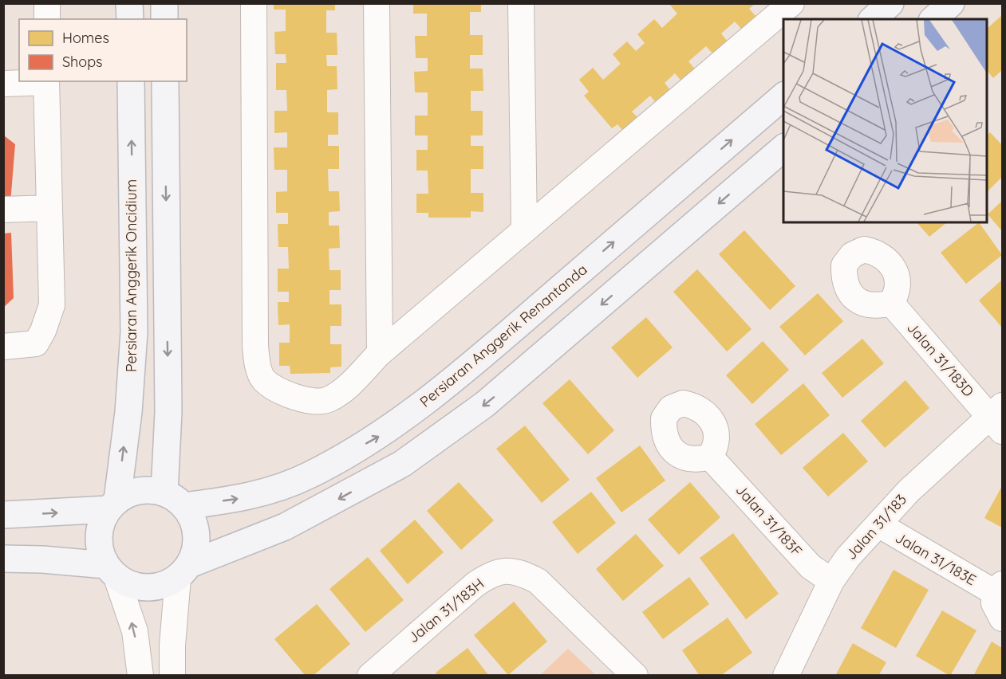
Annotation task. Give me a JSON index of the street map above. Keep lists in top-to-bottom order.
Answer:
{
  "streets": {
    "main road": ["Persiaran Anggerik Oncidium", "Persiaran Anggerik Renantanda"],
    "street": [
      "Jalan 31/183D",
      "Jalan 31/183F",
      "Jalan 31/183",
      "Jalan 31/183E",
      "Jalan 31/183H"
    ]
  },
  "crossings": [
    ["Persiaran Anggerik Oncidium", "Persiaran Anggerik Renantanda"],
    ["Jalan 31/183D", "Jalan 31/183"],
    ["Jalan 31/183F", "Jalan 31/183"],
    ["Jalan 31/183", "Jalan 31/183E"]
  ],
  "legend": ["Homes", "Shops"]
}
